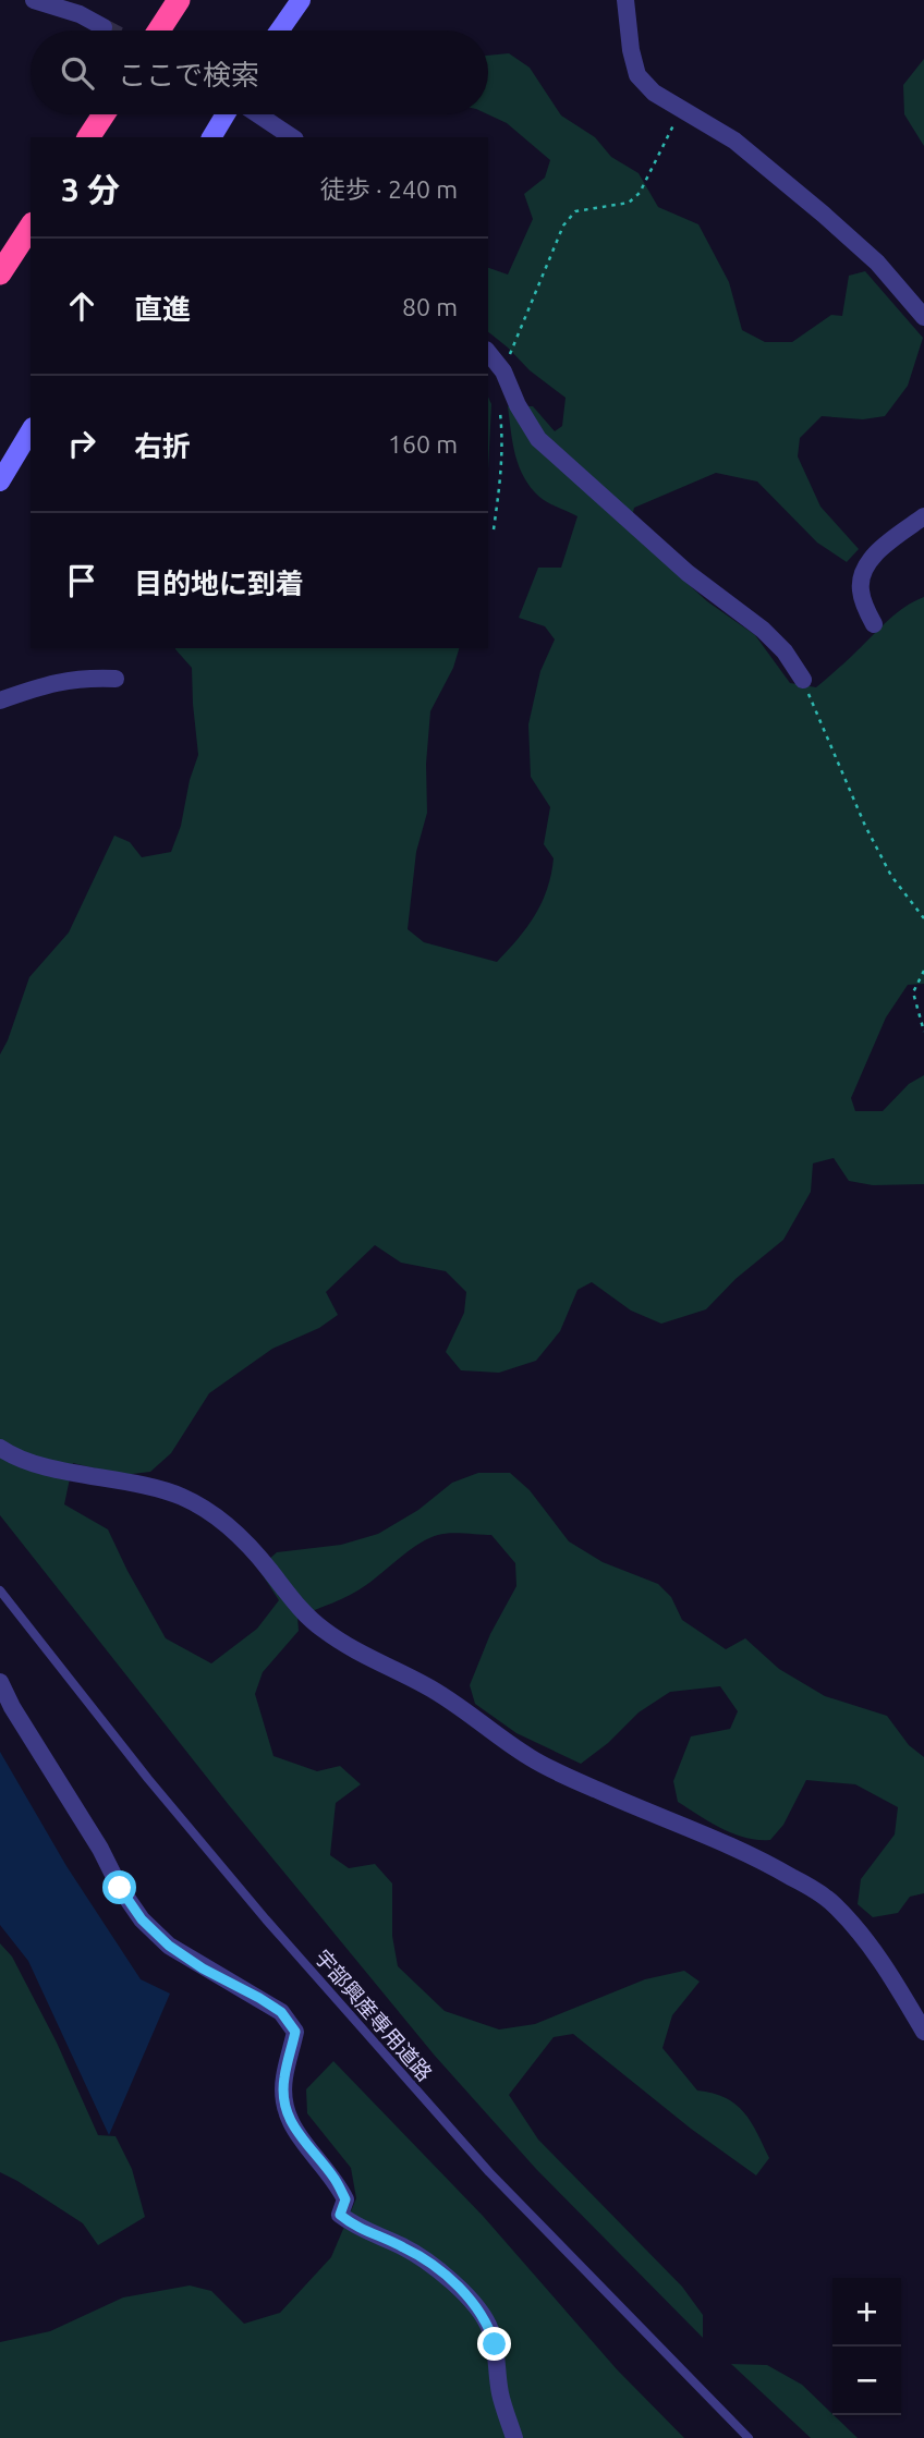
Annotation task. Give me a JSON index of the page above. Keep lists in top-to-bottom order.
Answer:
{
  "streets": {
    "lane": ["宇部興産専用道路"]
  },
  "page": {
    "search": "ここで検索",
    "heading": ["3 分", "徒歩 · 240 m"],
    "list": [
      ["直進", "80 m"],
      ["右折", "160 m"],
      "目的地に到着"
    ],
    "map_buttons": ["+", "−"]
  }
}
